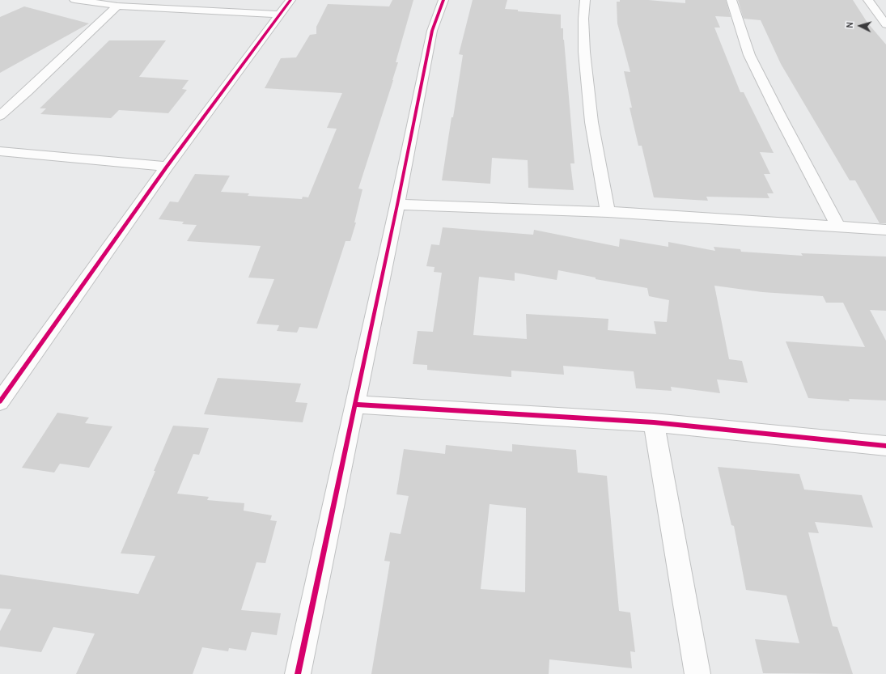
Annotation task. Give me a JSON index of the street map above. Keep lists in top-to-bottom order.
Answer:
{
  "north": "left"
}
